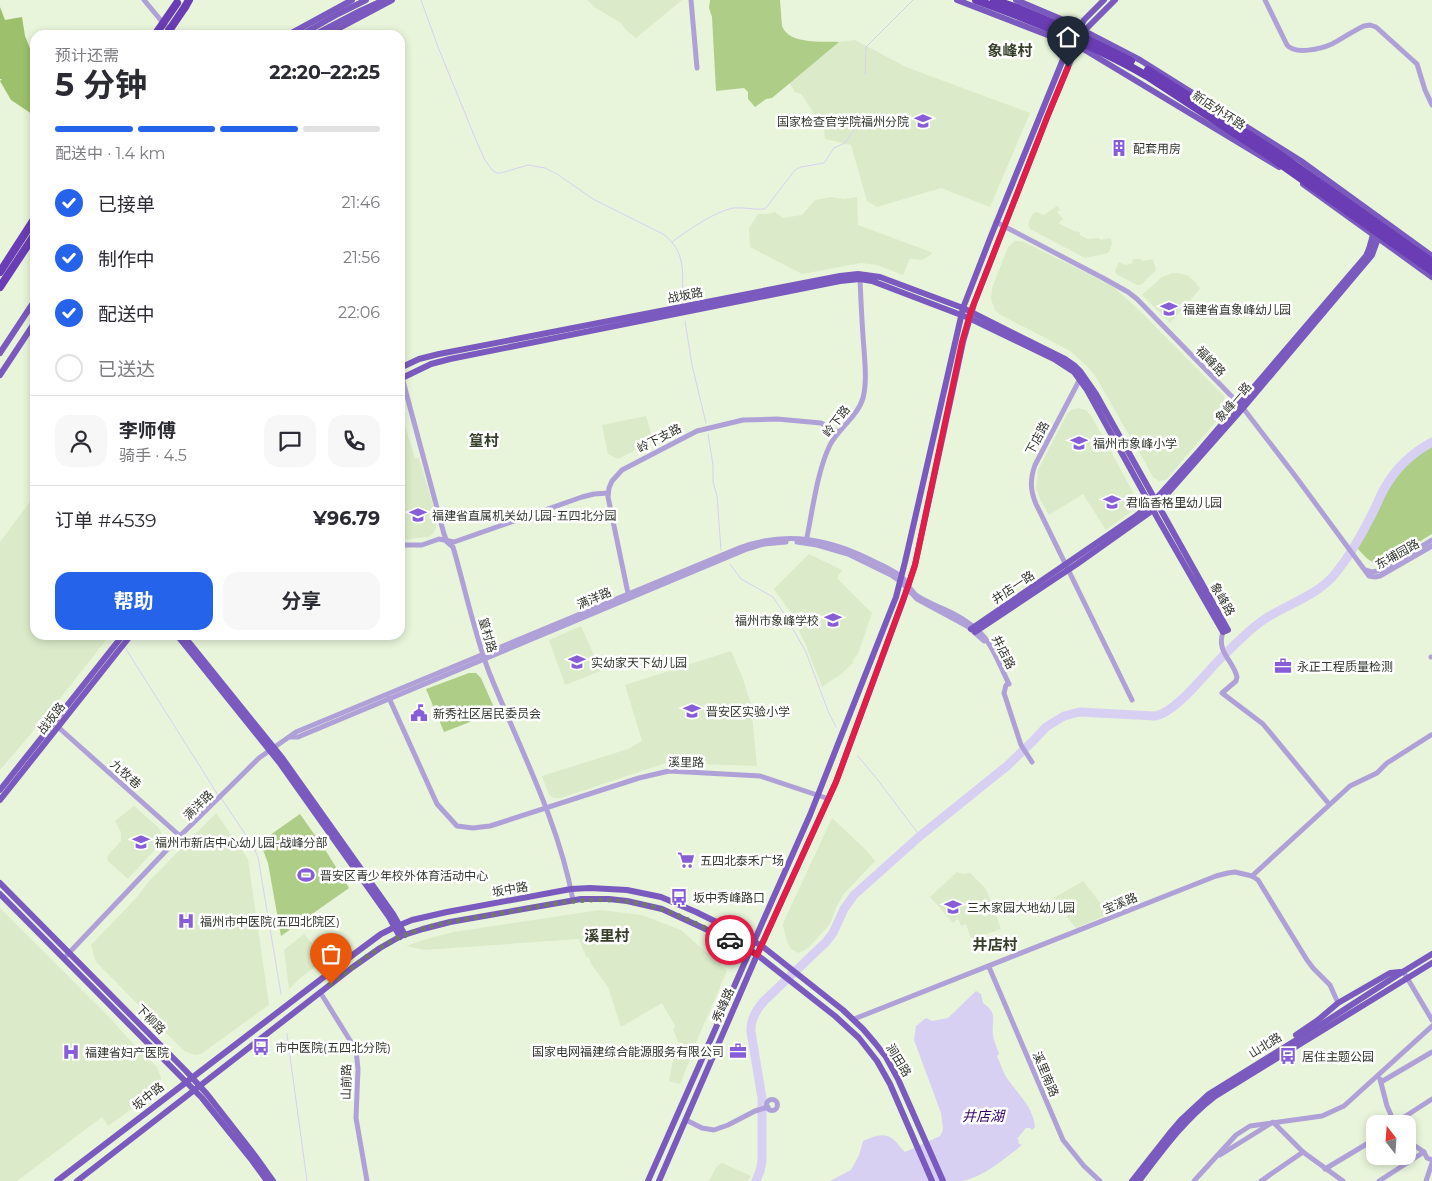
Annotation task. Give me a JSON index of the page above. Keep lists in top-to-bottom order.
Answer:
{
  "streets": {
    "highway": ["新店外环路"],
    "main road": [
      "战坂路",
      "象峰一路",
      "井店一路",
      "象峰路",
      "坂中路",
      "秀峰路",
      "下柳路",
      "山北路",
      "涧田路"
    ],
    "street": [
      "福峰路",
      "岭下路",
      "岭下支路",
      "下店路",
      "东埔园路",
      "满洋路",
      "篁村路",
      "井店路",
      "溪里路",
      "九牧巷",
      "宝溪路",
      "溪里南路",
      "山前路"
    ]
  },
  "crossings": [
    ["战坂路", "岭下路"],
    ["战坂路", "象峰路"],
    ["战坂路", "九牧巷"],
    ["战坂路", "秀峰路"],
    ["福峰路", "象峰一路"],
    ["福峰路", "东埔园路"],
    ["福峰路", "秀峰路"],
    ["象峰一路", "下店路"],
    ["象峰一路", "井店一路"],
    ["象峰一路", "象峰路"],
    ["岭下路", "岭下支路"],
    ["岭下路", "满洋路"],
    ["下店路", "井店一路"],
    ["下店路", "象峰路"],
    ["井店一路", "井店路"],
    ["满洋路", "篁村路"],
    ["满洋路", "井店路"],
    ["满洋路", "溪里路"],
    ["满洋路", "九牧巷"],
    ["满洋路", "秀峰路"],
    ["满洋路", "下柳路"],
    ["象峰路", "秀峰路"],
    ["篁村路", "溪里路"],
    ["篁村路", "坂中路"],
    ["井店路", "秀峰路"],
    ["溪里路", "秀峰路"],
    ["坂中路", "秀峰路"],
    ["坂中路", "下柳路"],
    ["坂中路", "涧田路"],
    ["坂中路", "山前路"],
    ["宝溪路", "涧田路"],
    ["宝溪路", "溪里南路"],
    ["秀峰路", "涧田路"]
  ],
  "districts": [
    "象峰村",
    "篁村",
    "溪里村",
    "井店村"
  ],
  "water": ["井店湖"],
  "places": {
    "school or university": [
      "国家检查官学院福州分院",
      "福建省直象峰幼儿园",
      "福州市象峰小学",
      "君临香格里幼儿园",
      "福建省直属机关幼儿园-五四北分园",
      "福州市象峰学校",
      "实幼家天下幼儿园",
      "晋安区实验小学",
      "福州市新店中心幼儿园-战峰分部",
      "三木家园大地幼儿园"
    ],
    "building": ["配套用房"],
    "office": ["永正工程质量检测", "国家电网福建综合能源服务有限公司"],
    "public building": ["新秀社区居民委员会"],
    "supermarket": ["五四北泰禾广场"],
    "sports": ["晋安区青少年校外体育活动中心"],
    "bus stop": ["坂中秀峰路口", "市中医院(五四北分院)", "居住主题公园"],
    "hospital": ["福州市中医院(五四北院区)", "福建省妇产医院"]
  },
  "north": "top",
  "page": {
    "heading": ["5 分钟", "预计还需", "22:20–22:25"],
    "panel": [
      "李师傅",
      "骑手 · 4.5",
      "订单 #4539",
      "¥96.79"
    ],
    "bar": "配送中 · 1.4 km",
    "list": [
      ["已接单", "21:46"],
      ["制作中", "21:56"],
      ["配送中", "22:06"],
      "已送达"
    ],
    "buttons": ["帮助", "分享"]
  }
}
